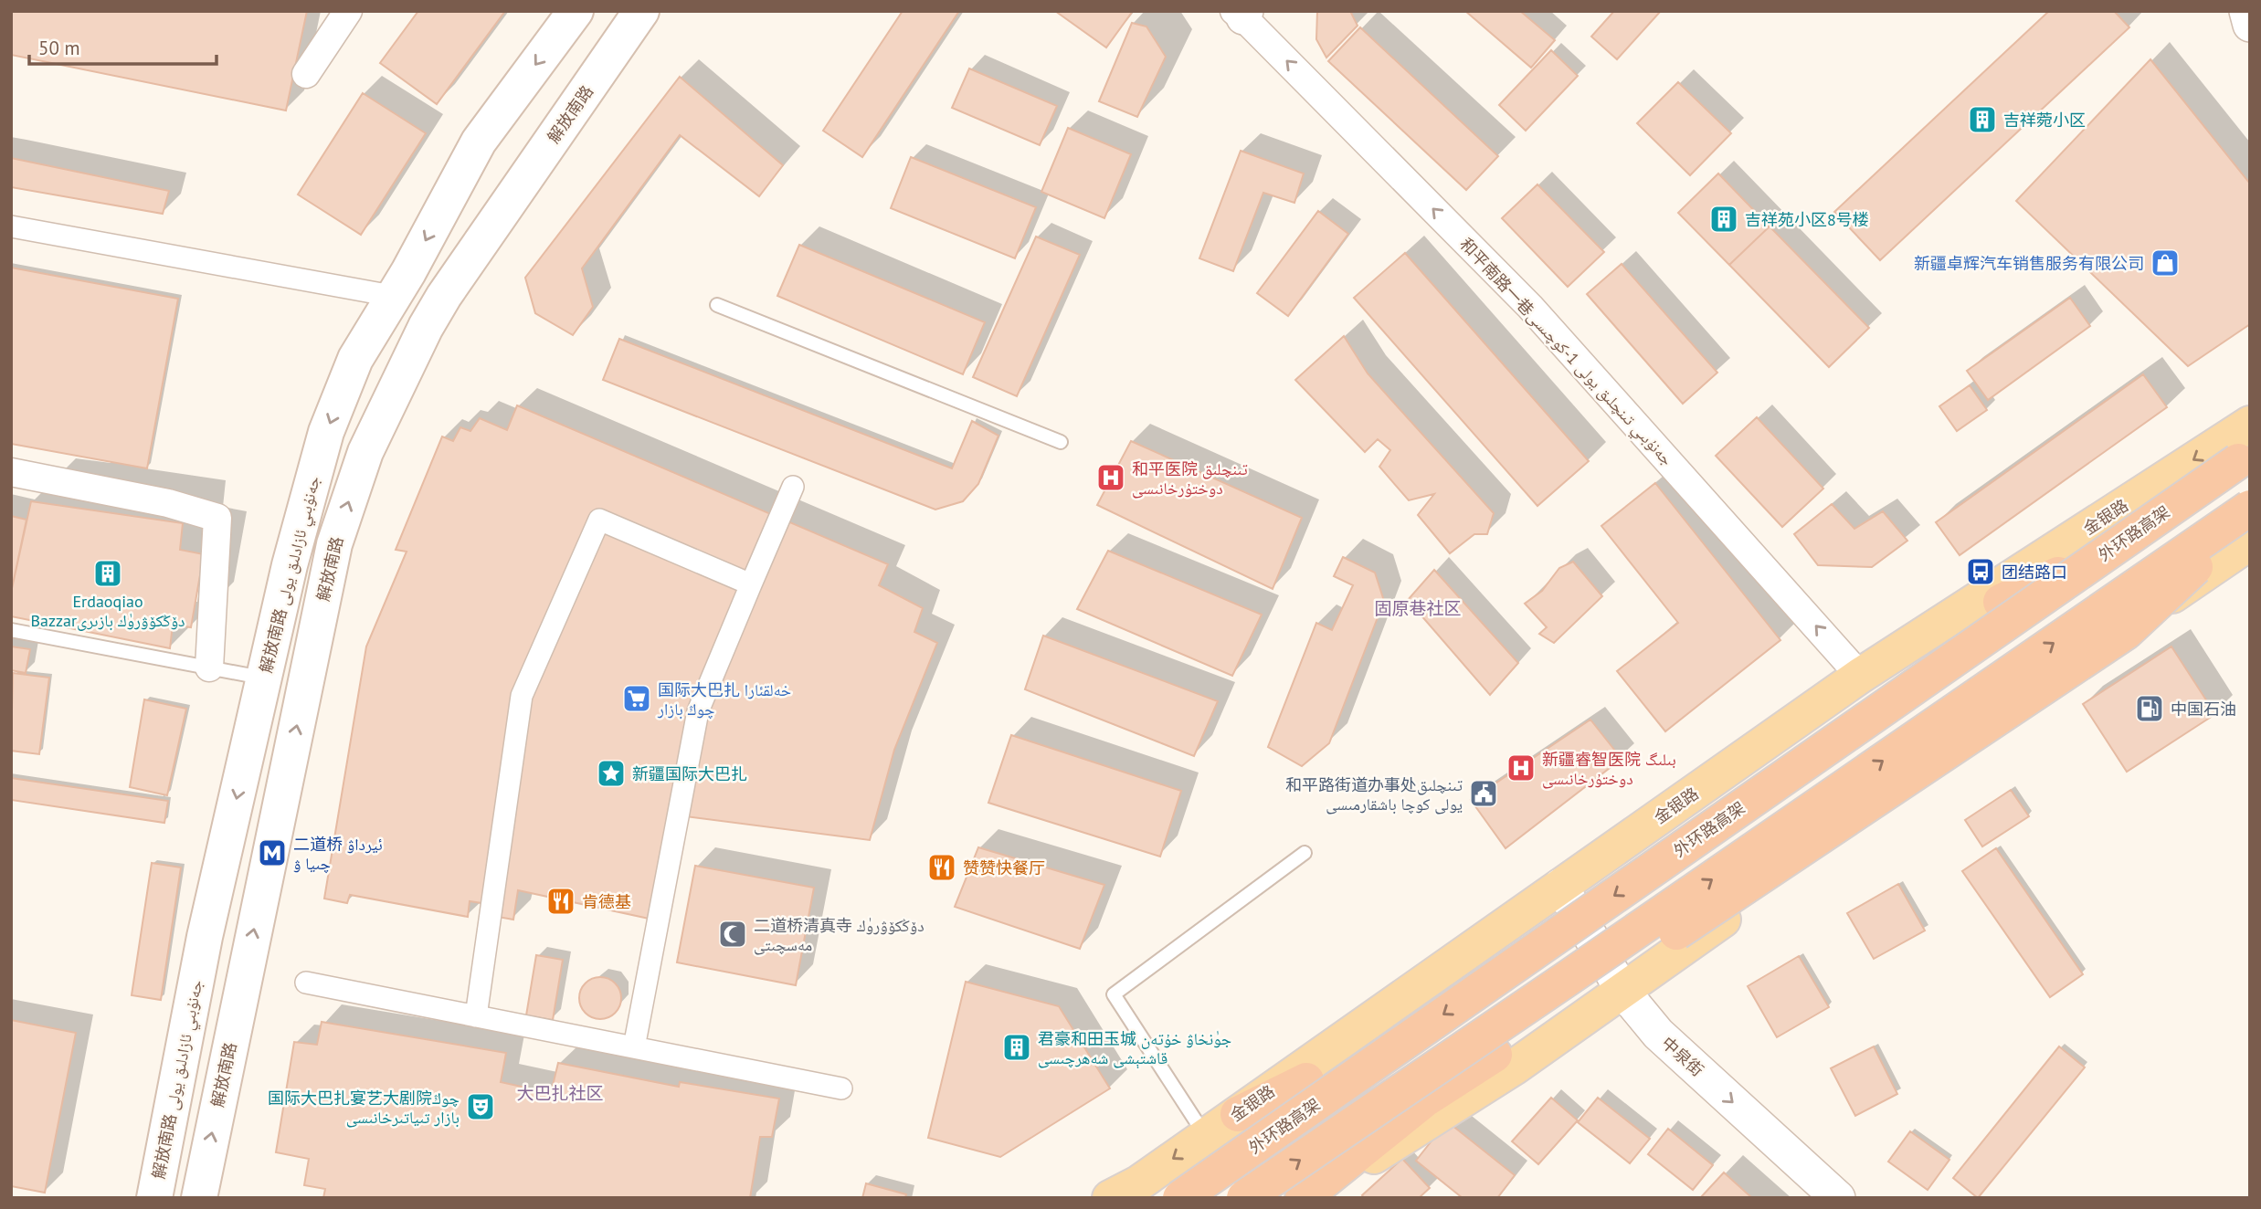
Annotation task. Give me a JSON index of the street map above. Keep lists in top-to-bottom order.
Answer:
{
  "streets": {
    "highway": ["外环路高架"],
    "main road": ["解放南路", "金银路", "解放南路 جەنۇبىي ئازادلىق يولى"],
    "street": ["和平南路一巷جەنۇبىي تىنچلىق يولى 1-كوچىسى", "中泉街"]
  },
  "crossings": [
    ["和平南路一巷جەنۇبىي تىنچلىق يولى 1-كوچىسى", "金银路"],
    ["金银路", "中泉街"]
  ],
  "one_way": [
    "解放南路",
    "和平南路一巷جەنۇبىي تىنچلىق يولى 1-كوچىسى",
    "解放南路 جەنۇبىي ئازادلىق يولى",
    "中泉街"
  ],
  "districts": ["固原巷社区", "大巴扎社区"],
  "places": {
    "building": [
      "吉祥菀小区",
      "吉祥苑小区8号楼",
      "Erdaoqiao Bazzarدۆڭكۆۋرۈك بازىرى",
      "君豪和田玉城 جۈنخاۋ خۇتەن قاشتېشى شەھرچىسى"
    ],
    "shop": ["新疆卓辉汽车销售服务有限公司"],
    "hospital": ["和平医院 تىنچلىق دوختۇرخانىسى", "新疆睿智医院 بىلىگ دوختۇرخانىسى"],
    "bus stop": ["团结路口"],
    "supermarket": ["国际大巴扎 خەلقئارا چوڭ بازار"],
    "fuel station": ["中国石油"],
    "place": ["新疆国际大巴扎"],
    "public building": ["和平路街道办事处تىنچلىق يولى كوچا باشقارمىسى"],
    "metro station": ["二道桥 ئيرداۋ چىيا ۋ"],
    "restaurant": ["赞赞快餐厅", "肯德基"],
    "mosque": ["二道桥清真寺 دۆڭكۆۋرۈك مەسچىتى"],
    "theatre": ["国际大巴扎宴艺大剧院چوڭ بازار تىياتىرخانىسى"]
  },
  "scale_bar": "50 m"
}
